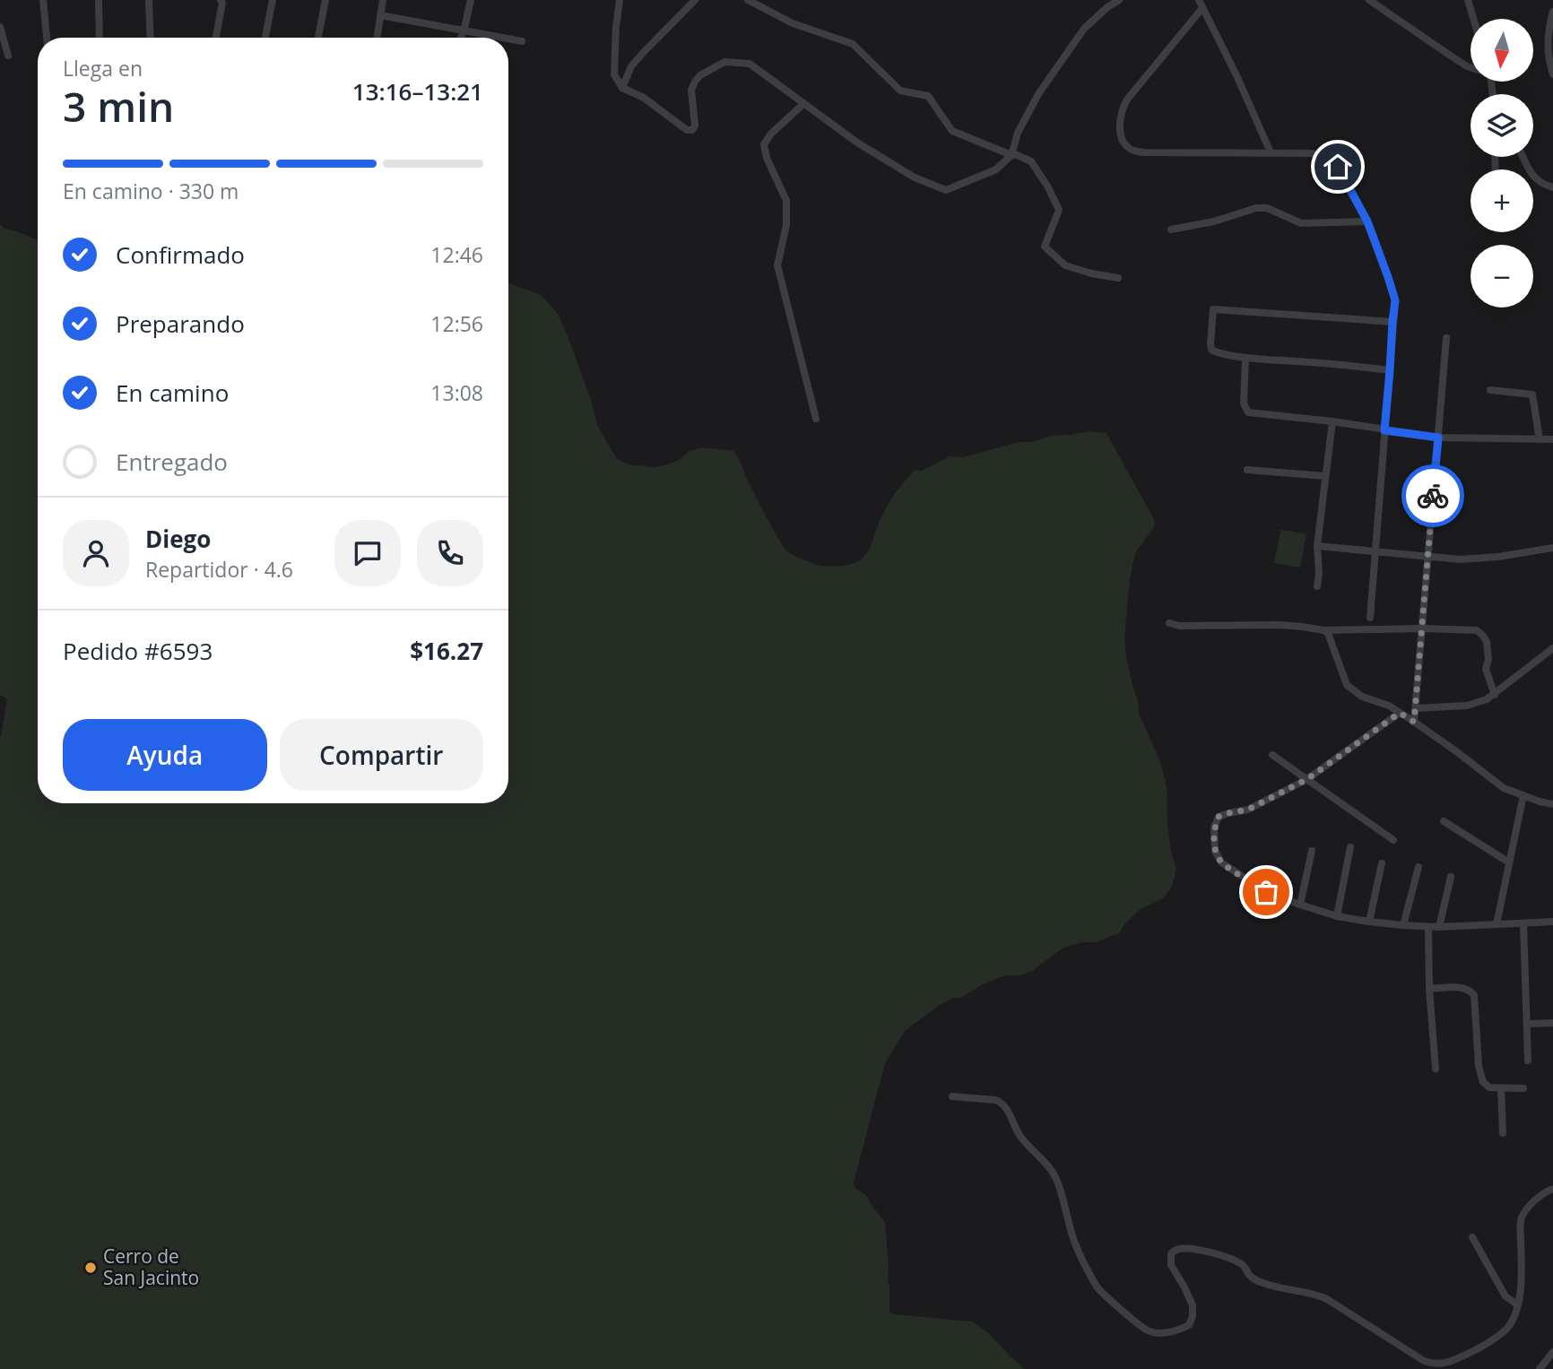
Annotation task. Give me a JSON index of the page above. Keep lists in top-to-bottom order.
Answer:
{
  "places": ["Cerro de San Jacinto"],
  "north": "bottom",
  "page": {
    "map_buttons": ["+", "−"],
    "heading": ["3 min", "Llega en", "13:16–13:21"],
    "panel": [
      "Diego",
      "Repartidor · 4.6",
      "Pedido #6593",
      "$16.27"
    ],
    "bar": "En camino · 330 m",
    "list": [
      ["Confirmado", "12:46"],
      ["Preparando", "12:56"],
      ["En camino", "13:08"],
      "Entregado"
    ],
    "buttons": ["Ayuda", "Compartir"]
  }
}
